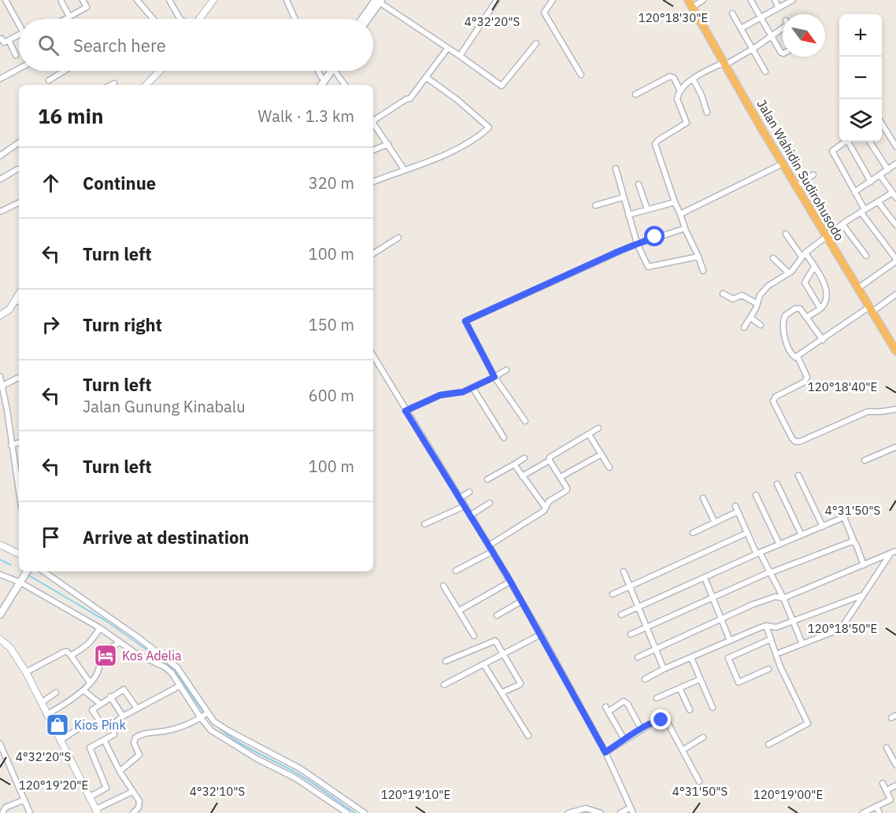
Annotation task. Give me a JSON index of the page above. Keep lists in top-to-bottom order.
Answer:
{
  "streets": {
    "highway": ["Jalan Wahidin Sudirohusodo"]
  },
  "places": {
    "hotel": ["Kos Adelia"],
    "shop": ["Kios Pink"]
  },
  "north": "bottom right",
  "page": {
    "map_buttons": ["+", "−"],
    "search": "Search here",
    "heading": ["16 min", "Walk · 1.3 km"],
    "list": [
      ["Continue", "320 m"],
      ["Turn left", "100 m"],
      ["Turn right", "150 m"],
      ["Turn left", "Jalan Gunung Kinabalu", "600 m"],
      ["Turn left", "100 m"],
      "Arrive at destination"
    ]
  },
  "coordinates": [
    "120°18'30\"E",
    "4°32'20\"S",
    "120°18'40\"E",
    "4°31'50\"S",
    "120°18'50\"E",
    "120°19'20\"E",
    "4°32'10\"S",
    "120°19'10\"E",
    "120°19'00\"E"
  ]
}
